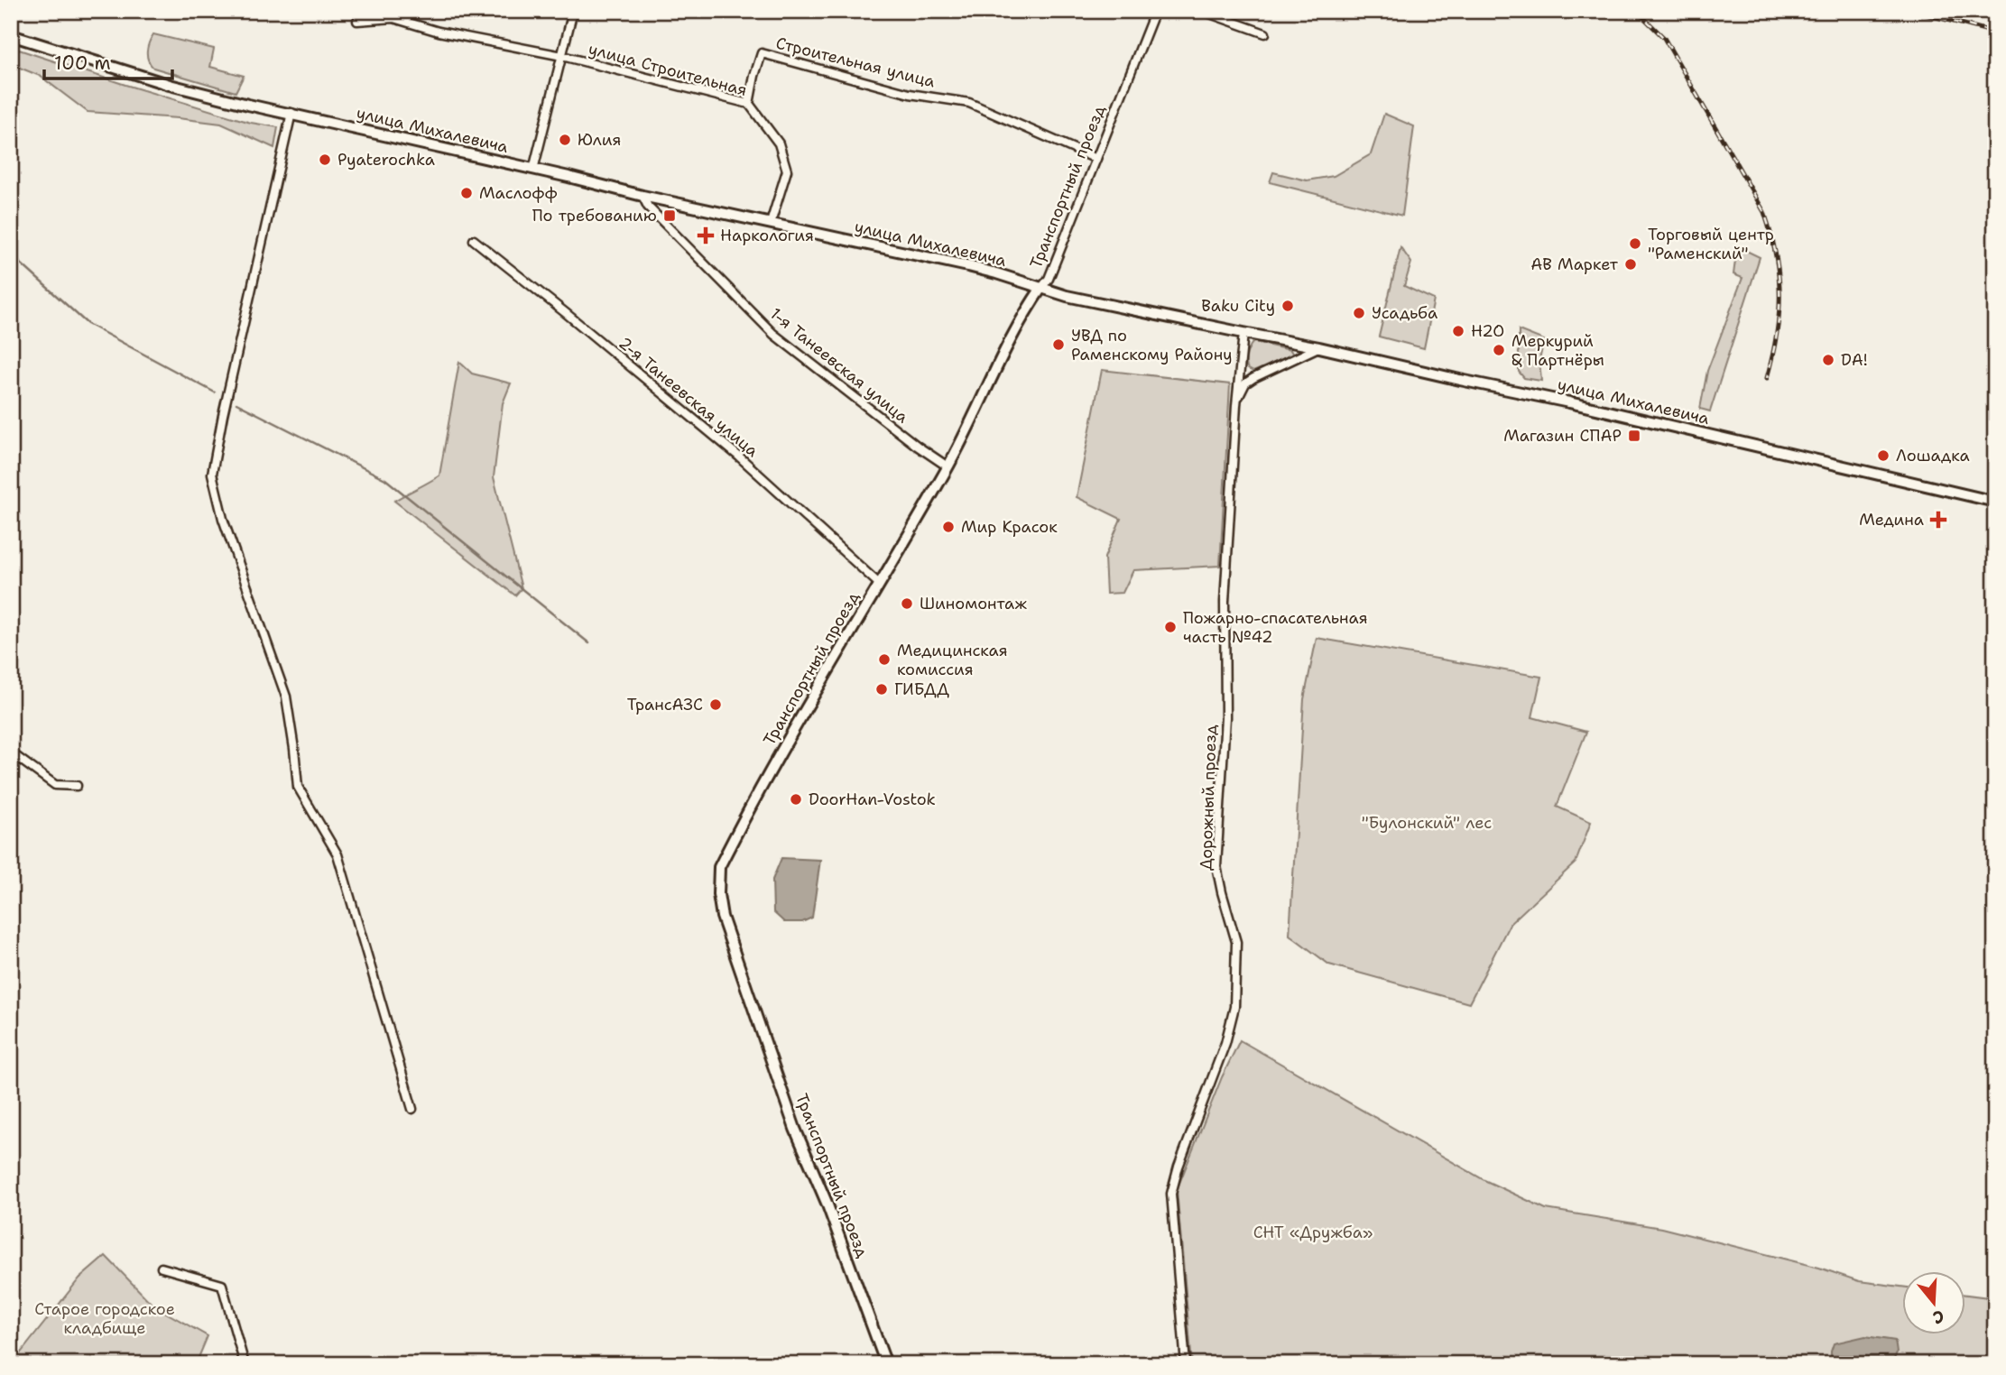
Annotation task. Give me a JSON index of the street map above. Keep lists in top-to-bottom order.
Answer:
{
  "streets": {
    "main road": ["улица Михалевича", "Транспортный проезд"],
    "street": [
      "Строительная улица",
      "улица Строительная",
      "1-я Танеевская улица",
      "2-я Танеевская улица",
      "Дорожный проезд"
    ]
  },
  "crossings": [
    ["Строительная улица", "улица Строительная"],
    ["Строительная улица", "Транспортный проезд"],
    ["улица Строительная", "улица Михалевича"],
    ["улица Михалевича", "Транспортный проезд"],
    ["улица Михалевича", "1-я Танеевская улица"],
    ["улица Михалевича", "Дорожный проезд"],
    ["Транспортный проезд", "1-я Танеевская улица"],
    ["Транспортный проезд", "2-я Танеевская улица"]
  ],
  "parks": ["\"Булонский\" лес", "СНТ «Дружба»", "Старое городское кладбище"],
  "places": {
    "other": [
      "Юлия",
      "Pyaterochka",
      "Маслофф",
      "Торговый центр \"Раменский\"",
      "АВ Маркет",
      "Baku City",
      "Усадьба",
      "H2O",
      "УВД по Раменскому Району",
      "Меркурий & Партнёры",
      "DA!",
      "Лошадка",
      "Мир Красок",
      "Шиномонтаж",
      "Пожарно-спасательная часть №42",
      "Медицинская комиссия",
      "ГИБДД",
      "ТрансАЗС",
      "DoorHan-Vostok"
    ],
    "transit": ["По требованию", "Магазин СПАР"],
    "health": ["Наркология", "Медина"]
  },
  "scale_bar": "100 m",
  "north": "bottom"
}
